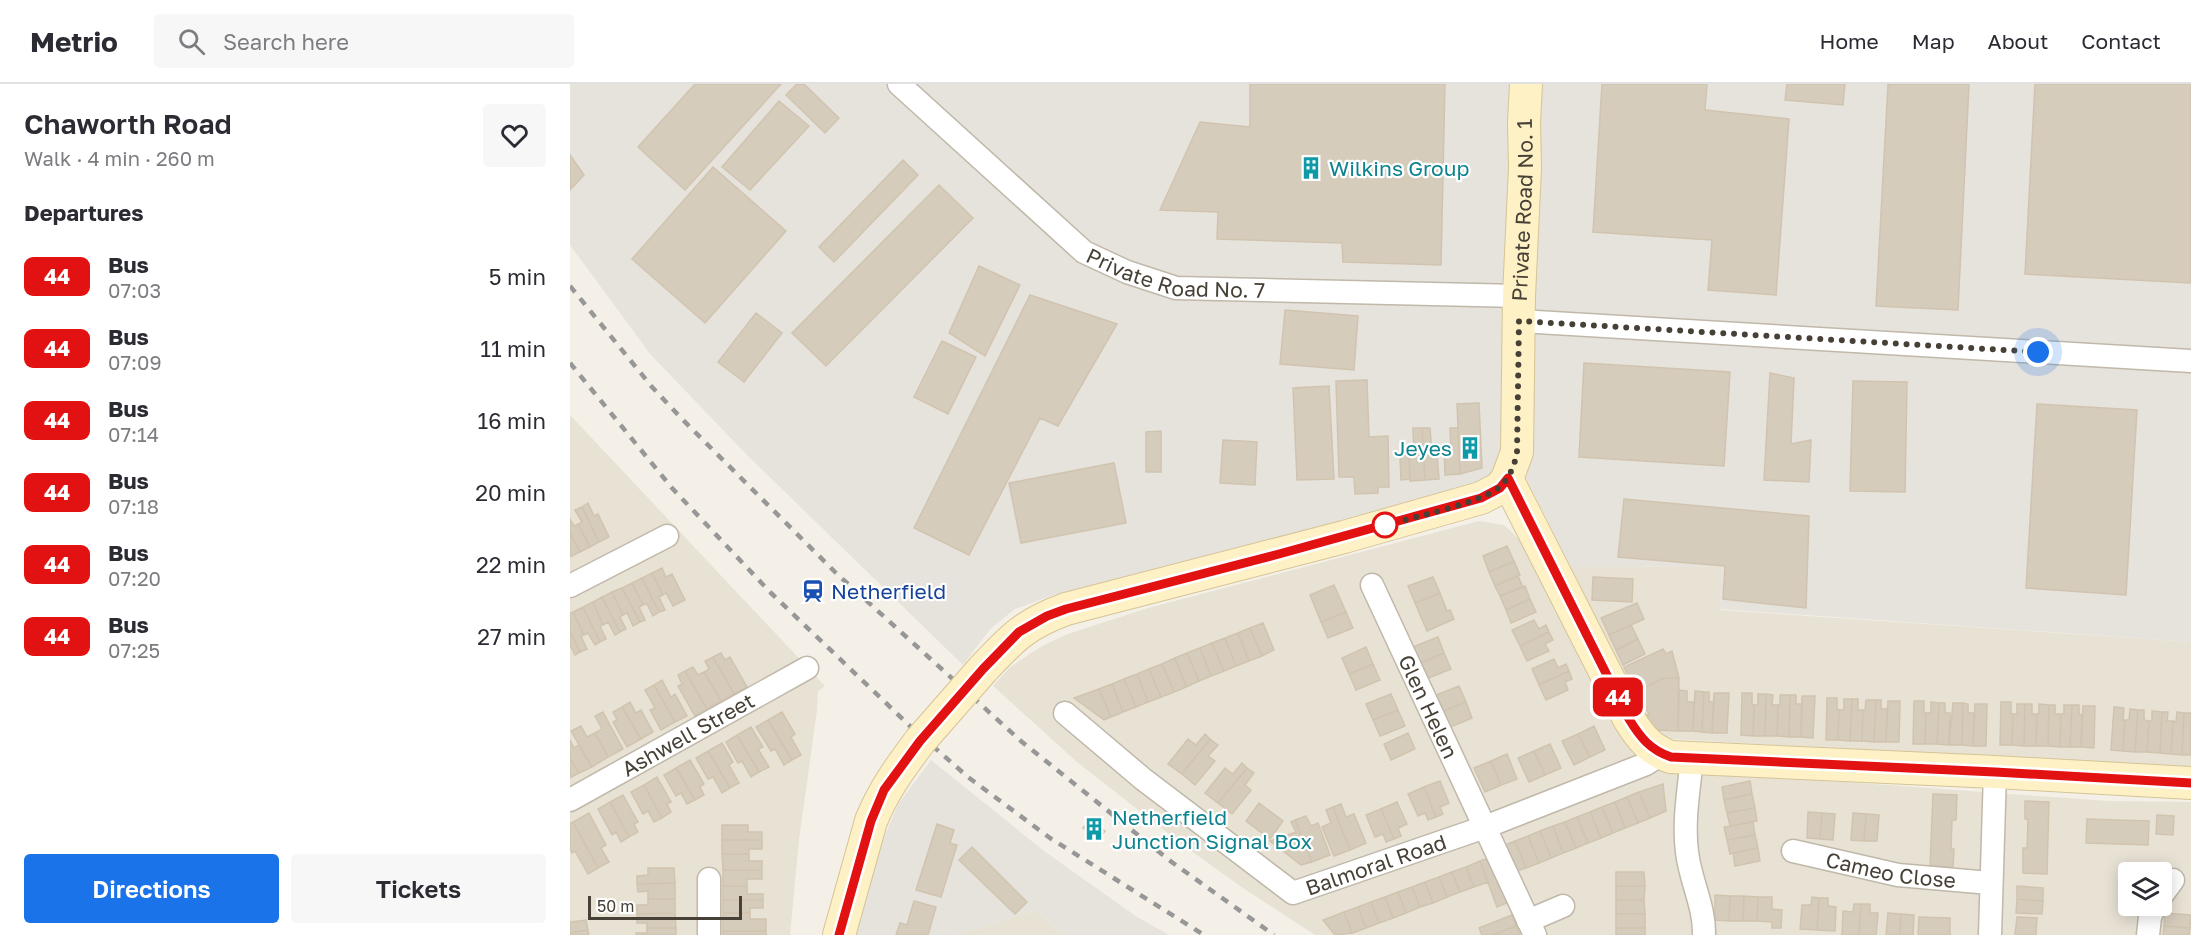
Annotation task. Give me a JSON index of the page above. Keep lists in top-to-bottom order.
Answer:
{
  "streets": {
    "street": [
      "Private Road No. 1",
      "Private Road No. 7",
      "Glen Helen",
      "Ashwell Street",
      "Balmoral Road",
      "Cameo Close"
    ]
  },
  "crossings": [
    ["Private Road No. 1", "Private Road No. 7"],
    ["Glen Helen", "Balmoral Road"]
  ],
  "places": {
    "building": ["Wilkins Group", "Jeyes", "Netherfield Junction Signal Box"],
    "station": ["Netherfield"]
  },
  "lines": ["bus line 44"],
  "scale_bar": "50 m",
  "page": {
    "header": "Metrio",
    "search": "Search here",
    "nav": [
      "Home",
      "Map",
      "About",
      "Contact"
    ],
    "heading": [
      ["Chaworth Road", "Walk · 4 min · 260 m"],
      "Departures"
    ],
    "on_map": "44",
    "list": [
      {
        "mark": "44",
        "name": "Bus",
        "note": "07:03",
        "value": "5 min"
      },
      {
        "mark": "44",
        "name": "Bus",
        "note": "07:09",
        "value": "11 min"
      },
      {
        "mark": "44",
        "name": "Bus",
        "note": "07:14",
        "value": "16 min"
      },
      {
        "mark": "44",
        "name": "Bus",
        "note": "07:18",
        "value": "20 min"
      },
      {
        "mark": "44",
        "name": "Bus",
        "note": "07:20",
        "value": "22 min"
      },
      {
        "mark": "44",
        "name": "Bus",
        "note": "07:25",
        "value": "27 min"
      }
    ],
    "buttons": ["Directions", "Tickets"],
    "scale": "50 m"
  }
}
